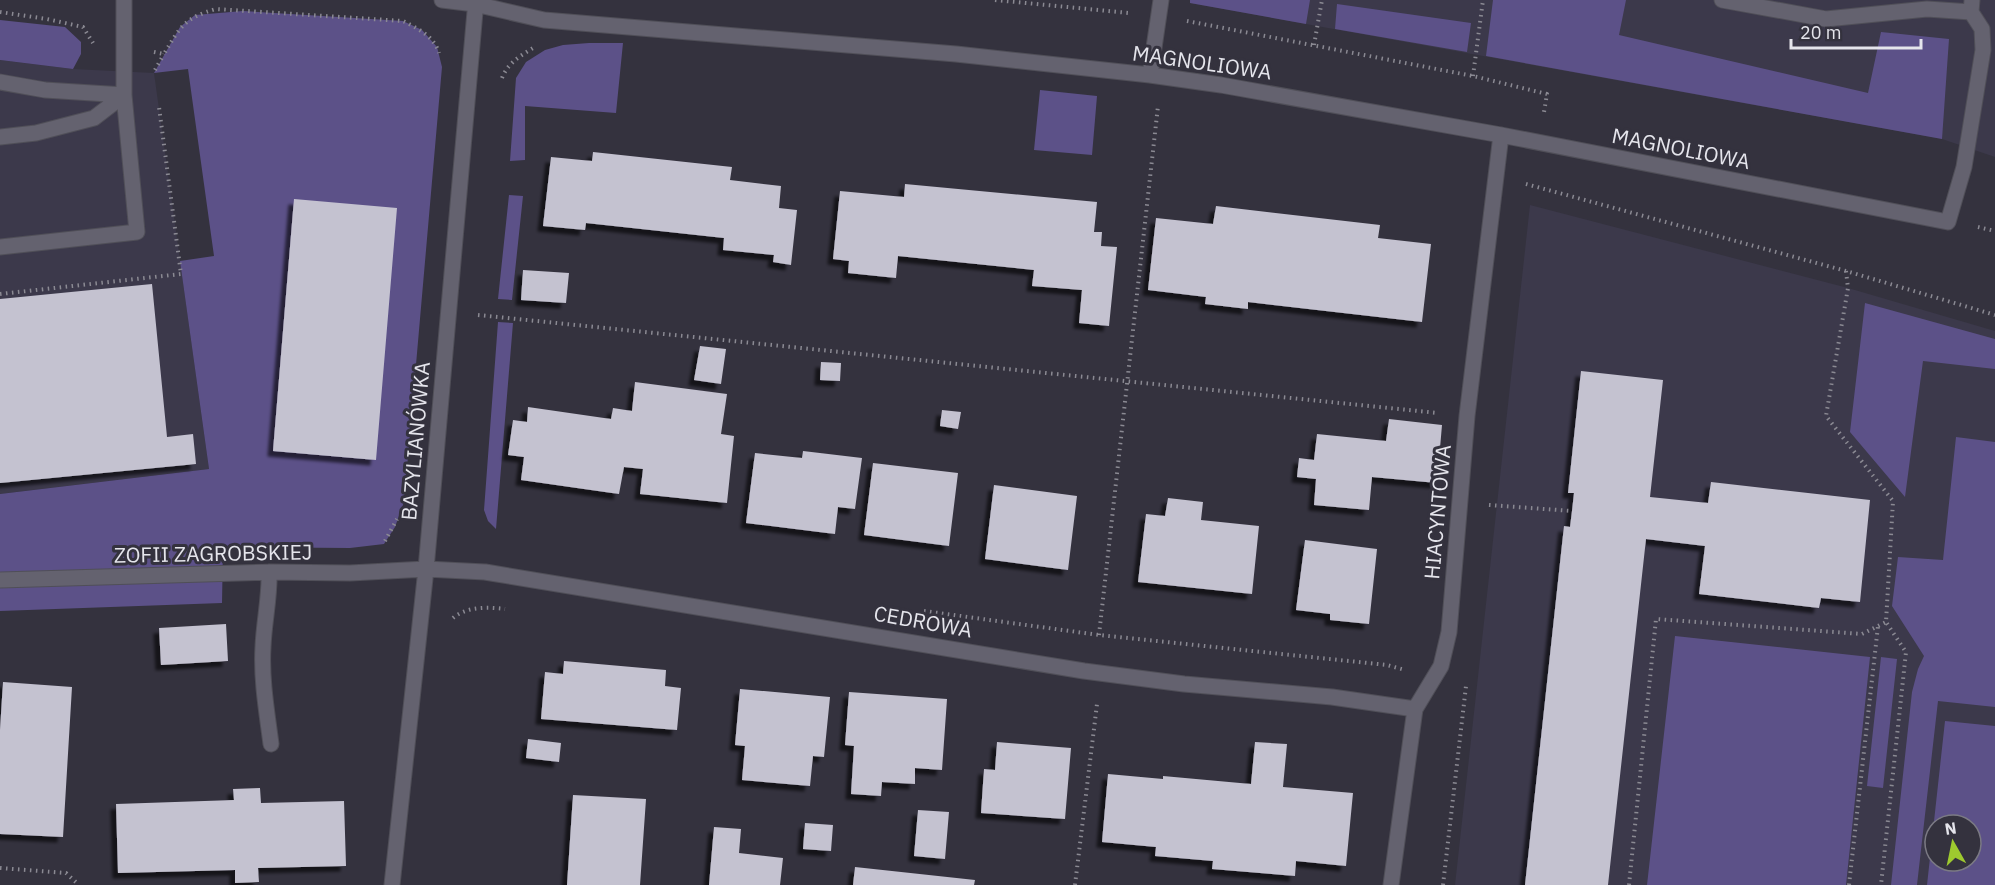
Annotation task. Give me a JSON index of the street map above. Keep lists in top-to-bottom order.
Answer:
{
  "streets": {
    "street": [
      "MAGNOLIOWA",
      "BAZYLIANÓWKA",
      "HIACYNTOWA",
      "ZOFII ZAGROBSKIEJ",
      "CEDROWA"
    ]
  },
  "crossings": [
    ["MAGNOLIOWA", "BAZYLIANÓWKA"],
    ["MAGNOLIOWA", "HIACYNTOWA"],
    ["BAZYLIANÓWKA", "ZOFII ZAGROBSKIEJ"],
    ["BAZYLIANÓWKA", "CEDROWA"],
    ["HIACYNTOWA", "CEDROWA"],
    ["ZOFII ZAGROBSKIEJ", "CEDROWA"]
  ],
  "scale_bar": "20 m",
  "north": "top"
}
